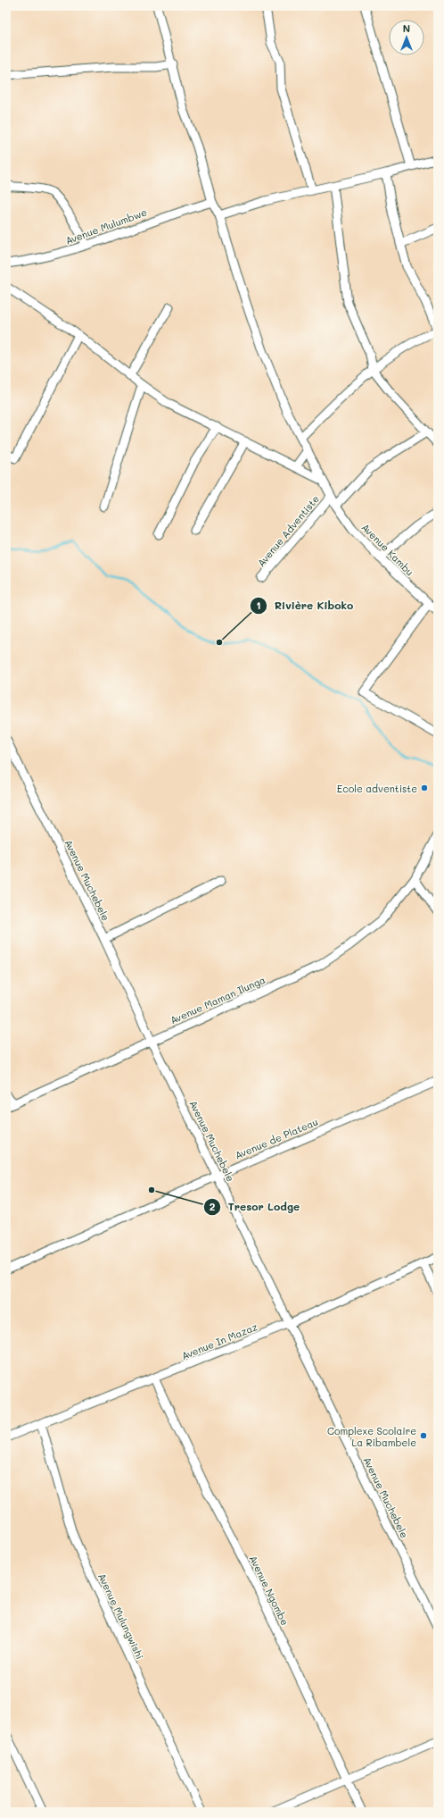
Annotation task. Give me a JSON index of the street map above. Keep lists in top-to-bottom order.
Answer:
{
  "streets": {
    "street": [
      "Avenue Mulumbwe",
      "Avenue Adventiste",
      "Avenue Kambu",
      "Avenue Muchebele",
      "Avenue Maman Ilunga",
      "Avenue de Plateau",
      "Avenue In Mazaz",
      "Avenue Ngombe",
      "Avenue Mulungwishi"
    ]
  },
  "crossings": [
    ["Avenue Mulumbwe", "Avenue Kambu"],
    ["Avenue Adventiste", "Avenue Kambu"],
    ["Avenue Muchebele", "Avenue Maman Ilunga"],
    ["Avenue Muchebele", "Avenue de Plateau"],
    ["Avenue Muchebele", "Avenue In Mazaz"],
    ["Avenue In Mazaz", "Avenue Ngombe"],
    ["Avenue In Mazaz", "Avenue Mulungwishi"]
  ],
  "places": [
    "Rivière Kiboko",
    "Ecole adventiste",
    "Tresor Lodge",
    "Complexe Scolaire La Ribambele"
  ],
  "north": "top"
}
